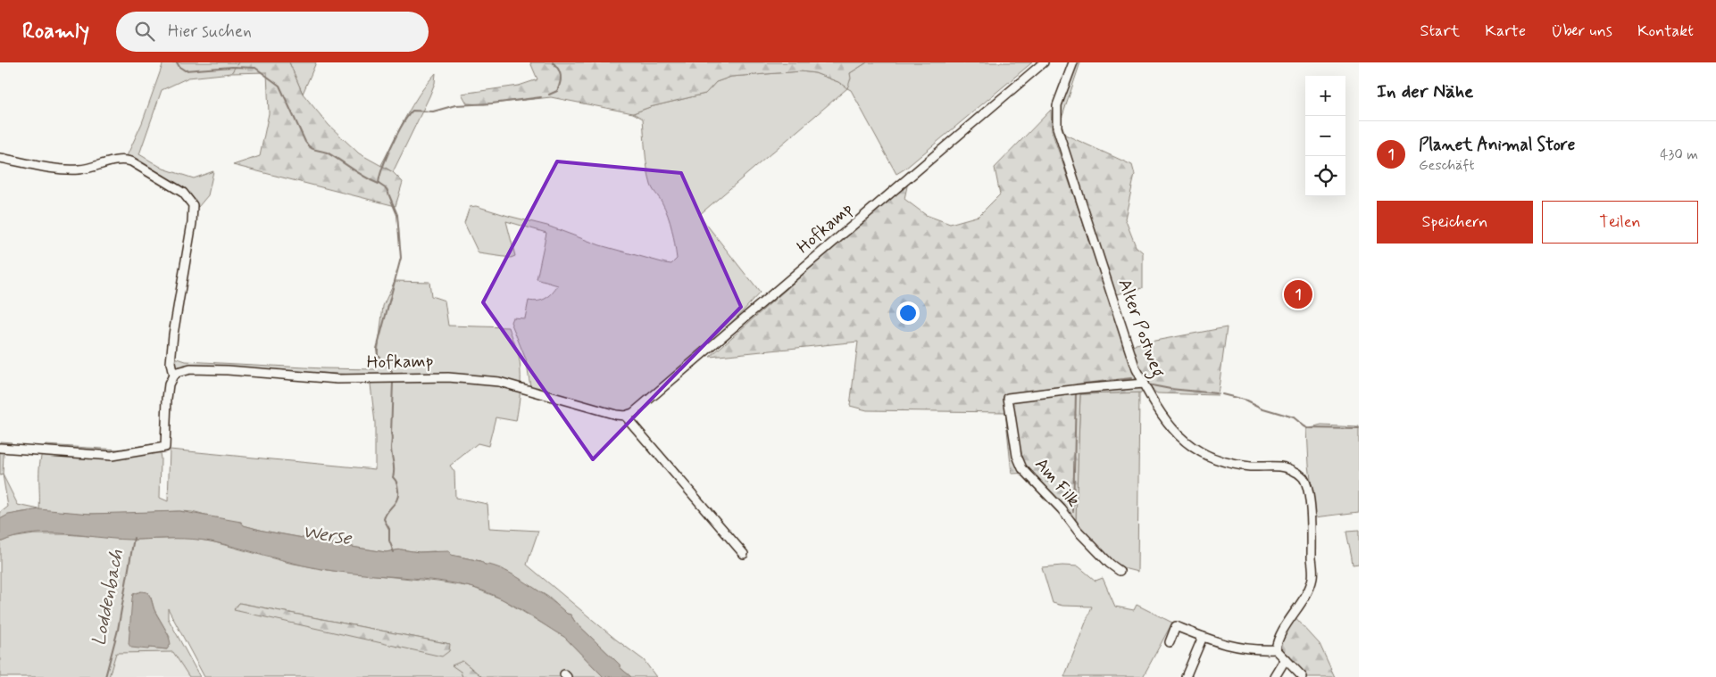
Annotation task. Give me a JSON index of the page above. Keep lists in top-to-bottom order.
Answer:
{
  "streets": {
    "street": ["Hofkamp", "Alter Postweg", "Am Filk"]
  },
  "crossings": [
    ["Alter Postweg", "Am Filk"]
  ],
  "water": ["Werse", "Loddenbach"],
  "page": {
    "header": "Roamly",
    "search": "Hier suchen",
    "nav": [
      "Start",
      "Karte",
      "Über uns",
      "Kontakt"
    ],
    "heading": "In der Nähe",
    "map_buttons": ["+", "−"],
    "list": [
      {
        "mark": "1",
        "name": "Planet Animal Store",
        "note": "Geschäft",
        "value": "430 m"
      }
    ],
    "buttons": ["Speichern", "Teilen"],
    "pins": "1"
  }
}
